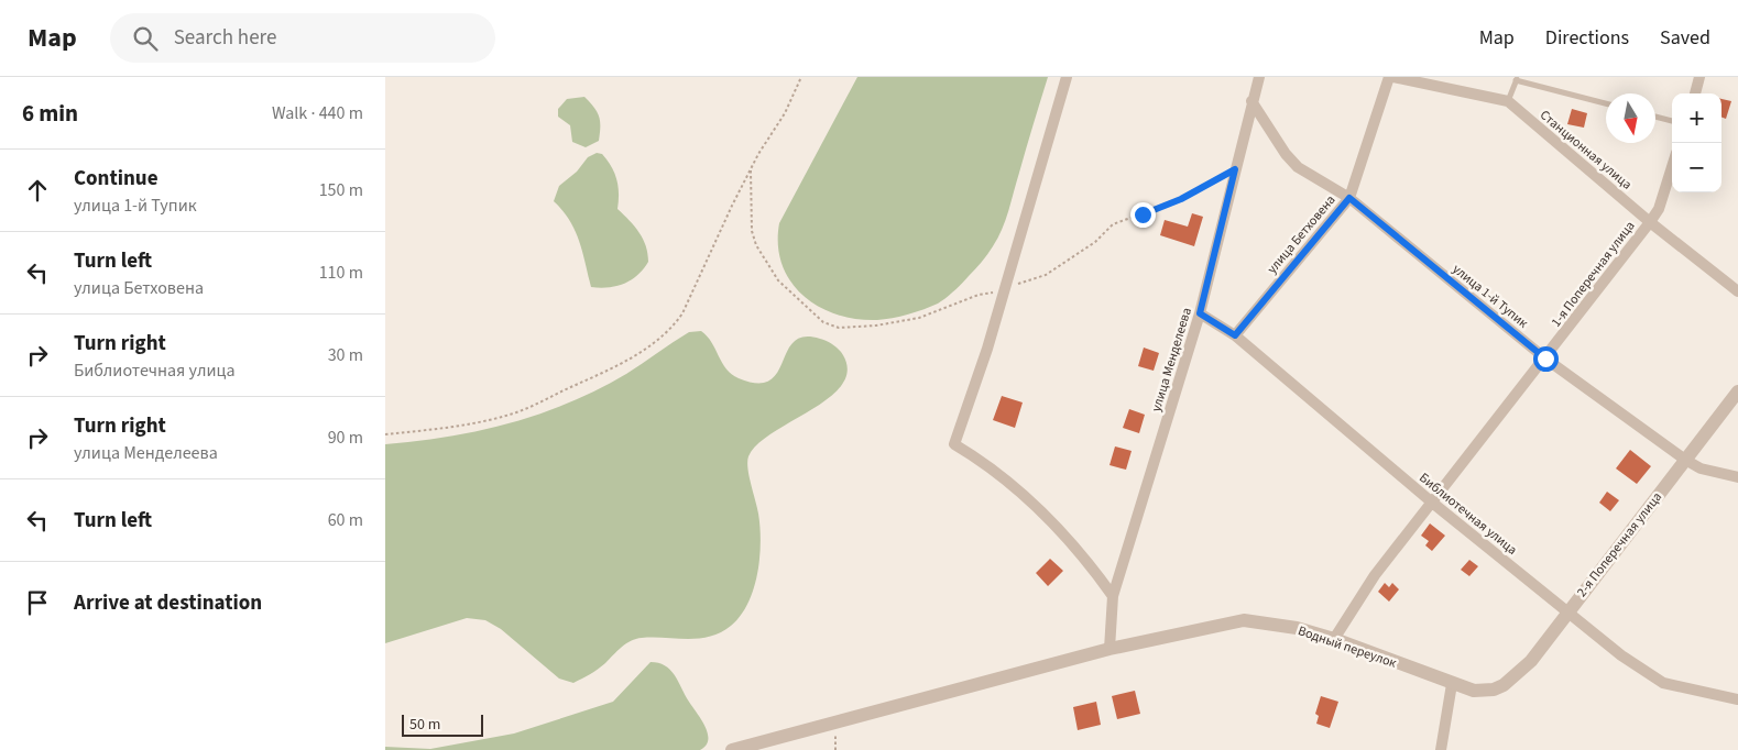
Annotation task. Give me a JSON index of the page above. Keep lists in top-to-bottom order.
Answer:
{
  "streets": {
    "street": [
      "Станционная улица",
      "улица Бетховена",
      "1-я Поперечная улица",
      "улица 1-й Тупик",
      "улица Менделеева",
      "Библиотечная улица",
      "2-я Поперечная улица",
      "Водный переулок"
    ]
  },
  "crossings": [
    ["Станционная улица", "улица Бетховена"],
    ["Станционная улица", "1-я Поперечная улица"],
    ["улица Бетховена", "улица 1-й Тупик"],
    ["улица Бетховена", "Библиотечная улица"],
    ["1-я Поперечная улица", "улица 1-й Тупик"],
    ["1-я Поперечная улица", "Библиотечная улица"],
    ["1-я Поперечная улица", "Водный переулок"],
    ["улица 1-й Тупик", "улица Менделеева"],
    ["улица 1-й Тупик", "2-я Поперечная улица"],
    ["улица Менделеева", "Библиотечная улица"],
    ["улица Менделеева", "Водный переулок"],
    ["Библиотечная улица", "2-я Поперечная улица"],
    ["2-я Поперечная улица", "Водный переулок"]
  ],
  "scale_bar": "50 m",
  "north": "bottom",
  "page": {
    "header": "Map",
    "search": "Search here",
    "nav": ["Map", "Directions", "Saved"],
    "heading": ["6 min", "Walk · 440 m"],
    "map_buttons": ["+", "−"],
    "list": [
      ["Continue", "улица 1-й Тупик", "150 m"],
      ["Turn left", "улица Бетховена", "110 m"],
      ["Turn right", "Библиотечная улица", "30 m"],
      ["Turn right", "улица Менделеева", "90 m"],
      ["Turn left", "60 m"],
      "Arrive at destination"
    ],
    "scale": "50 m"
  }
}
